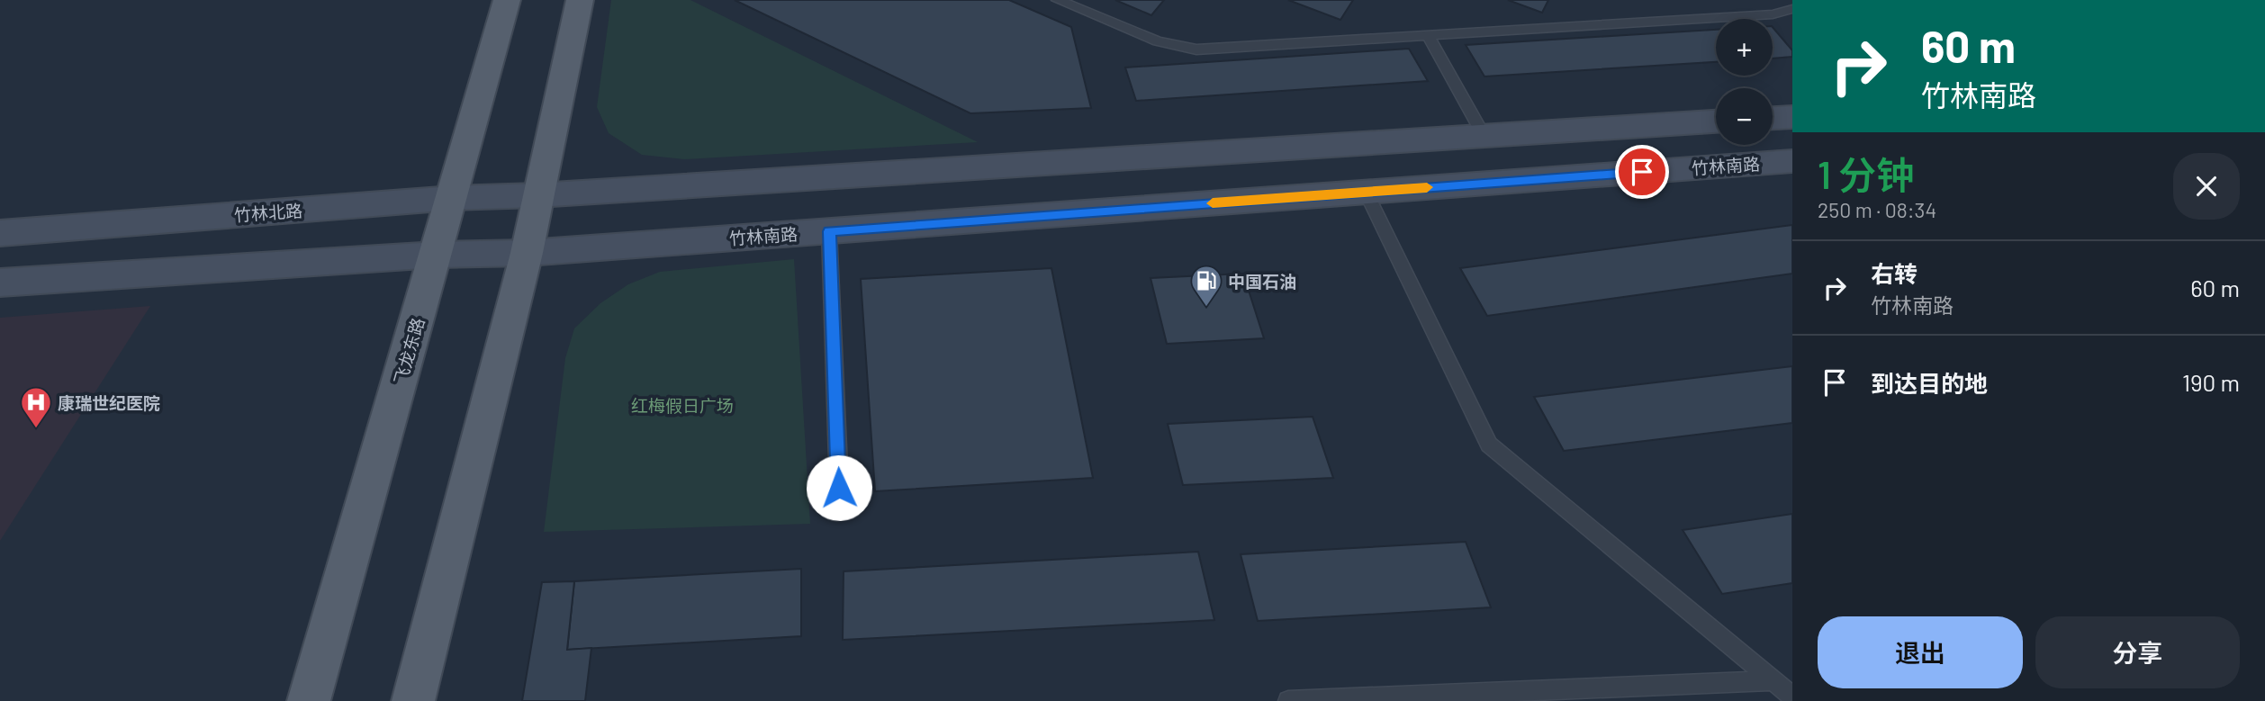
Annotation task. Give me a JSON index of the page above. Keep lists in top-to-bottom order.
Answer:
{
  "streets": {
    "main road": ["竹林南路", "竹林北路", "飞龙东路"]
  },
  "crossings": [
    ["竹林北路", "飞龙东路"]
  ],
  "parks": ["红梅假日广场"],
  "places": {
    "fuel station": ["中国石油"],
    "hospital": ["康瑞世纪医院"]
  },
  "page": {
    "turn": ["60 m", "竹林南路"],
    "map_buttons": ["+", "−"],
    "heading": ["1 分钟", "250 m · 08:34"],
    "list": [
      {
        "name": "右转",
        "note": "竹林南路",
        "value": "60 m"
      },
      {
        "name": "到达目的地",
        "value": "190 m"
      }
    ],
    "buttons": ["退出", "分享"]
  }
}
